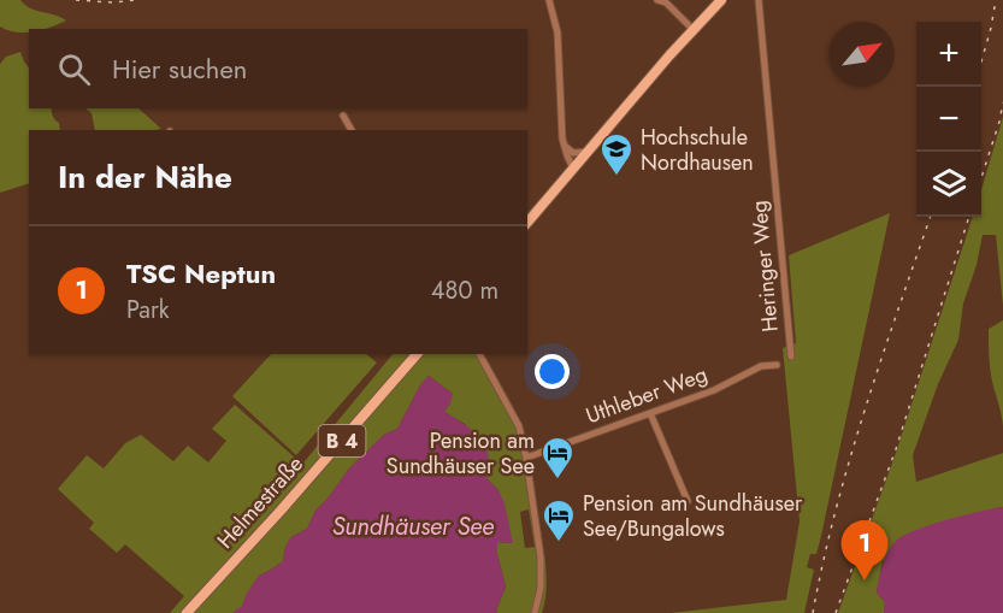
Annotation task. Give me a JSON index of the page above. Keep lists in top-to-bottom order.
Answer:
{
  "streets": {
    "main road": ["B 4", "Helmestraße"],
    "street": ["Heringer Weg", "Uthleber Weg"]
  },
  "water": ["Sundhäuser See"],
  "places": {
    "school or university": ["Hochschule Nordhausen"],
    "hotel": ["Pension am Sundhäuser See", "Pension am Sundhäuser See/Bungalows"]
  },
  "north": "top right",
  "page": {
    "map_buttons": ["+", "−"],
    "search": "Hier suchen",
    "heading": "In der Nähe",
    "list": [
      {
        "mark": "1",
        "name": "TSC Neptun",
        "note": "Park",
        "value": "480 m"
      }
    ],
    "pins": "1"
  }
}
